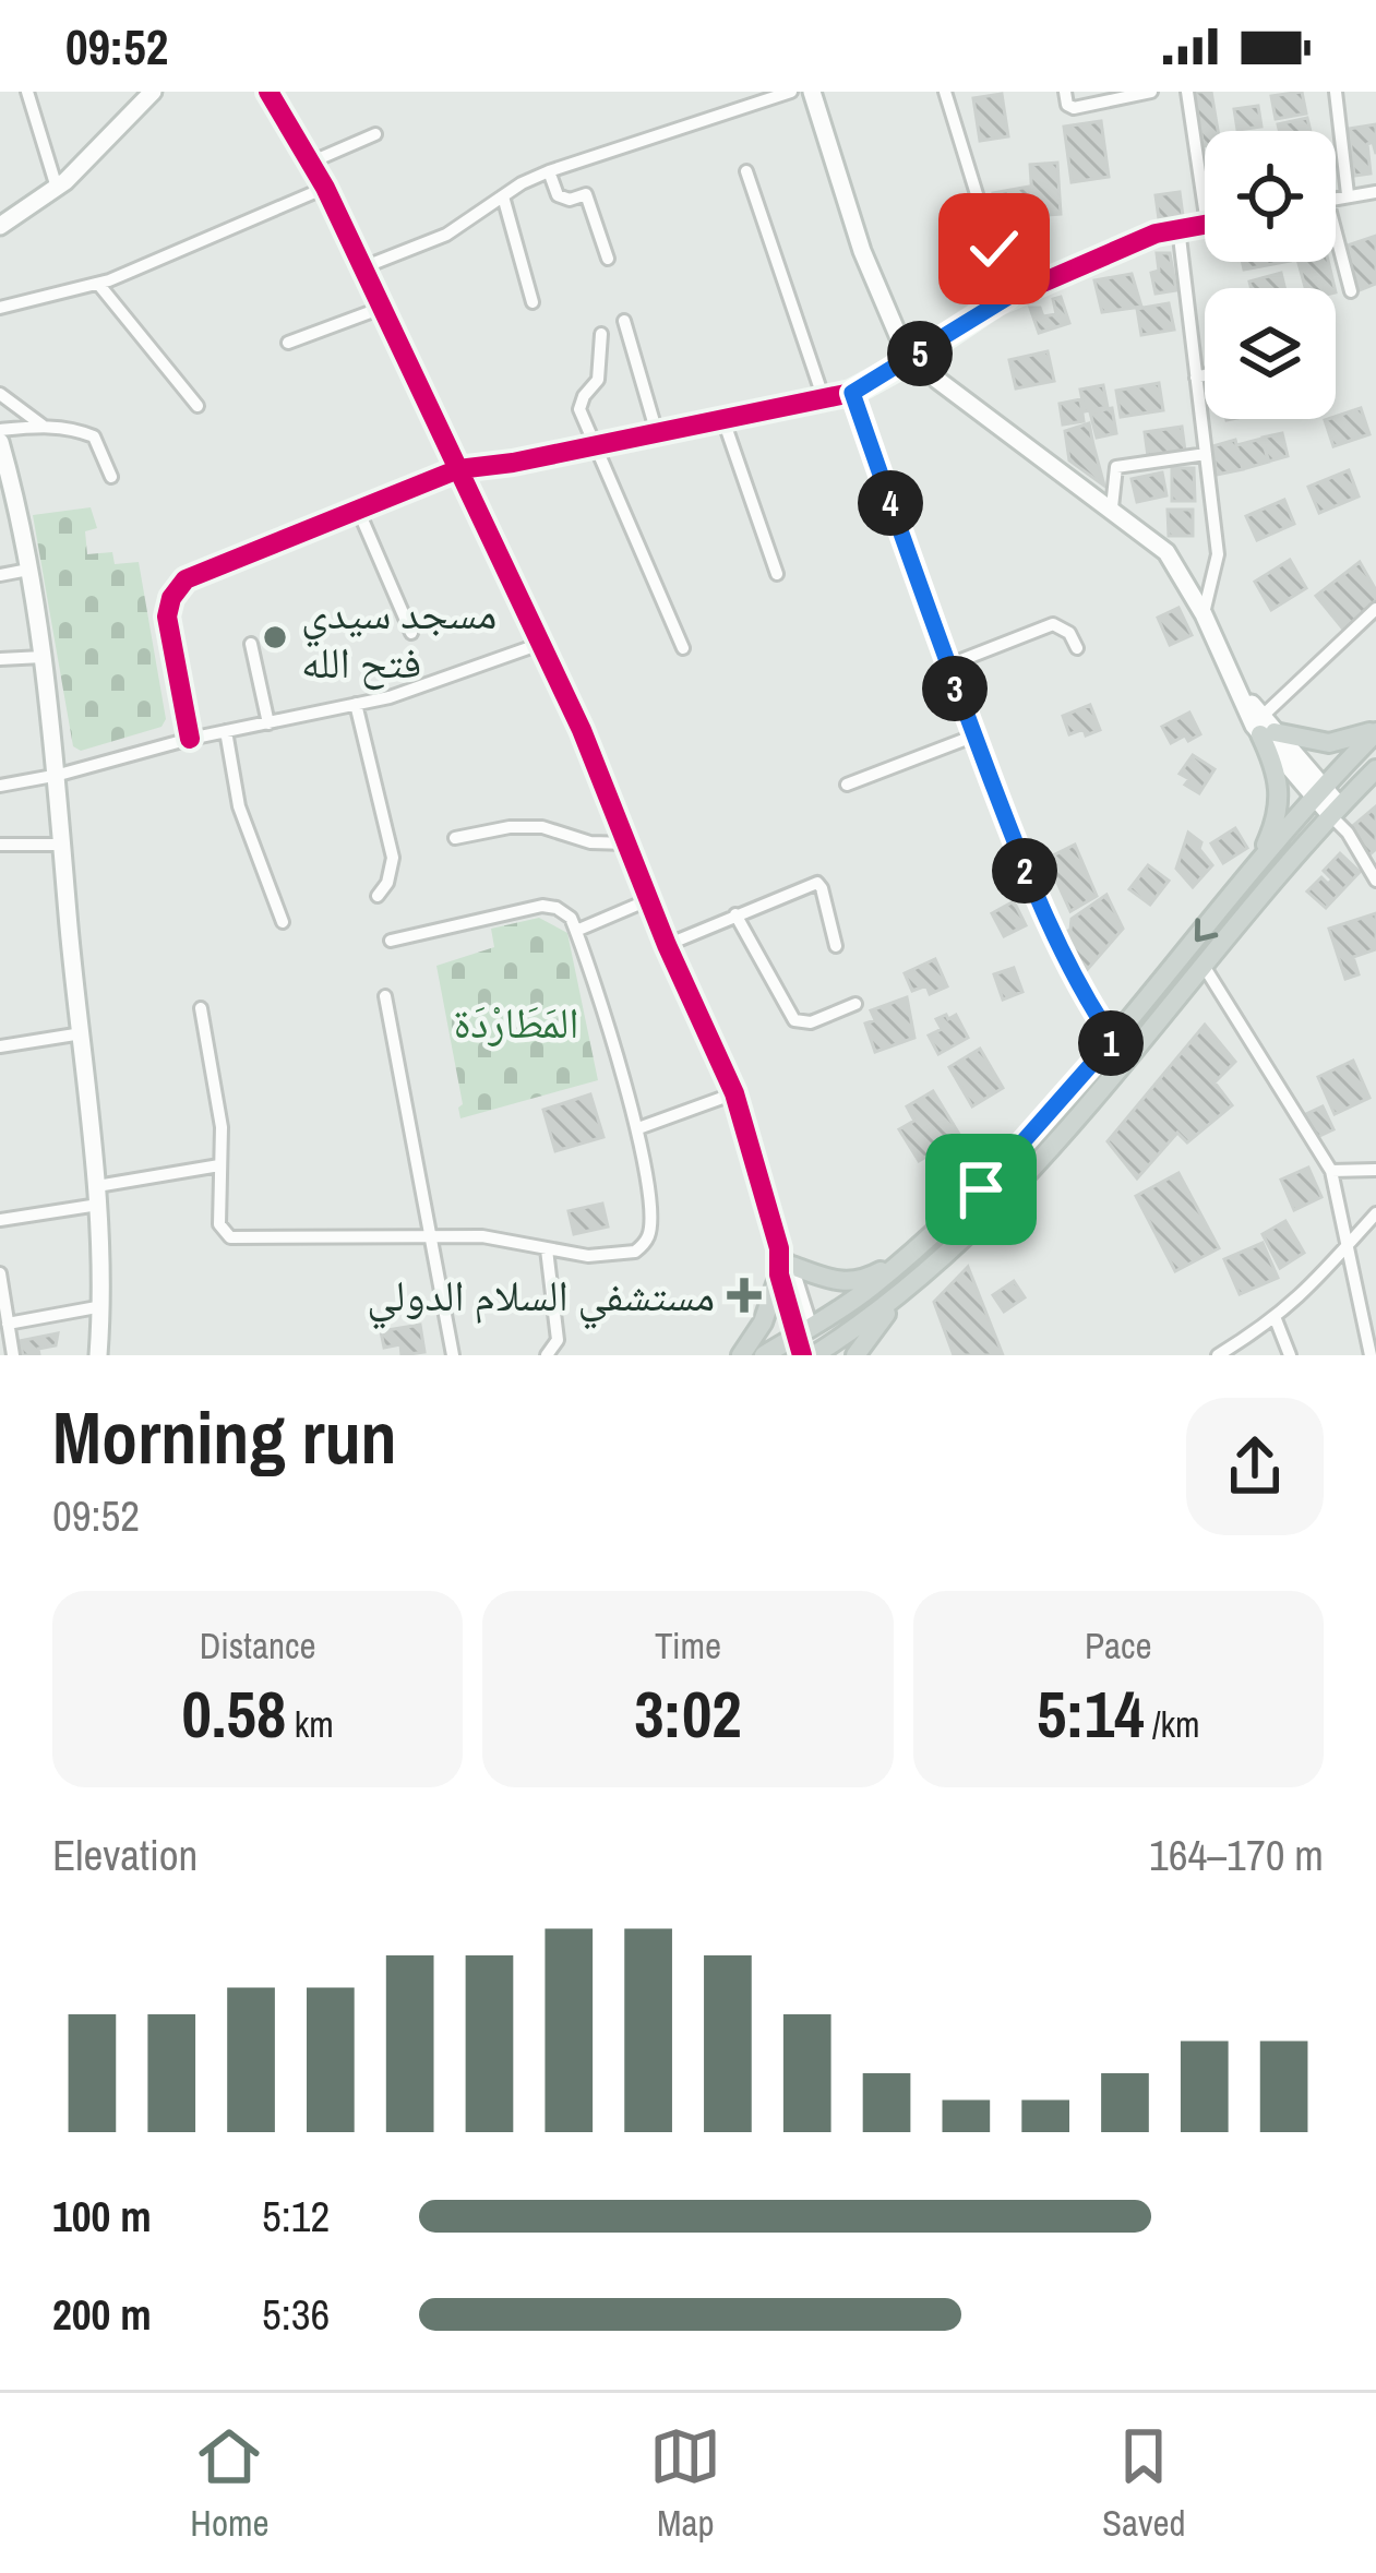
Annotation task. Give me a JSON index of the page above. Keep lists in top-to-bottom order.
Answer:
{
  "parks": ["المَطَارْدَة"],
  "places": {
    "other": ["مسجد سيدي فتح الله"],
    "health": ["مستشفي السلام الدولي"]
  },
  "page": {
    "status": "09:52",
    "pins": [
      "5",
      "4",
      "3",
      "2",
      "1"
    ],
    "heading": ["Morning run", "09:52"],
    "stats": [
      ["Distance", "0.58 km"],
      ["Time", "3:02"],
      ["Pace", "5:14 /km"]
    ],
    "chart": ["Elevation", "164–170 m"],
    "list": [
      {
        "name": "100 m",
        "note": "5:12"
      },
      {
        "name": "200 m",
        "note": "5:36"
      }
    ],
    "tabs": ["Home", "Map", "Saved"]
  }
}
